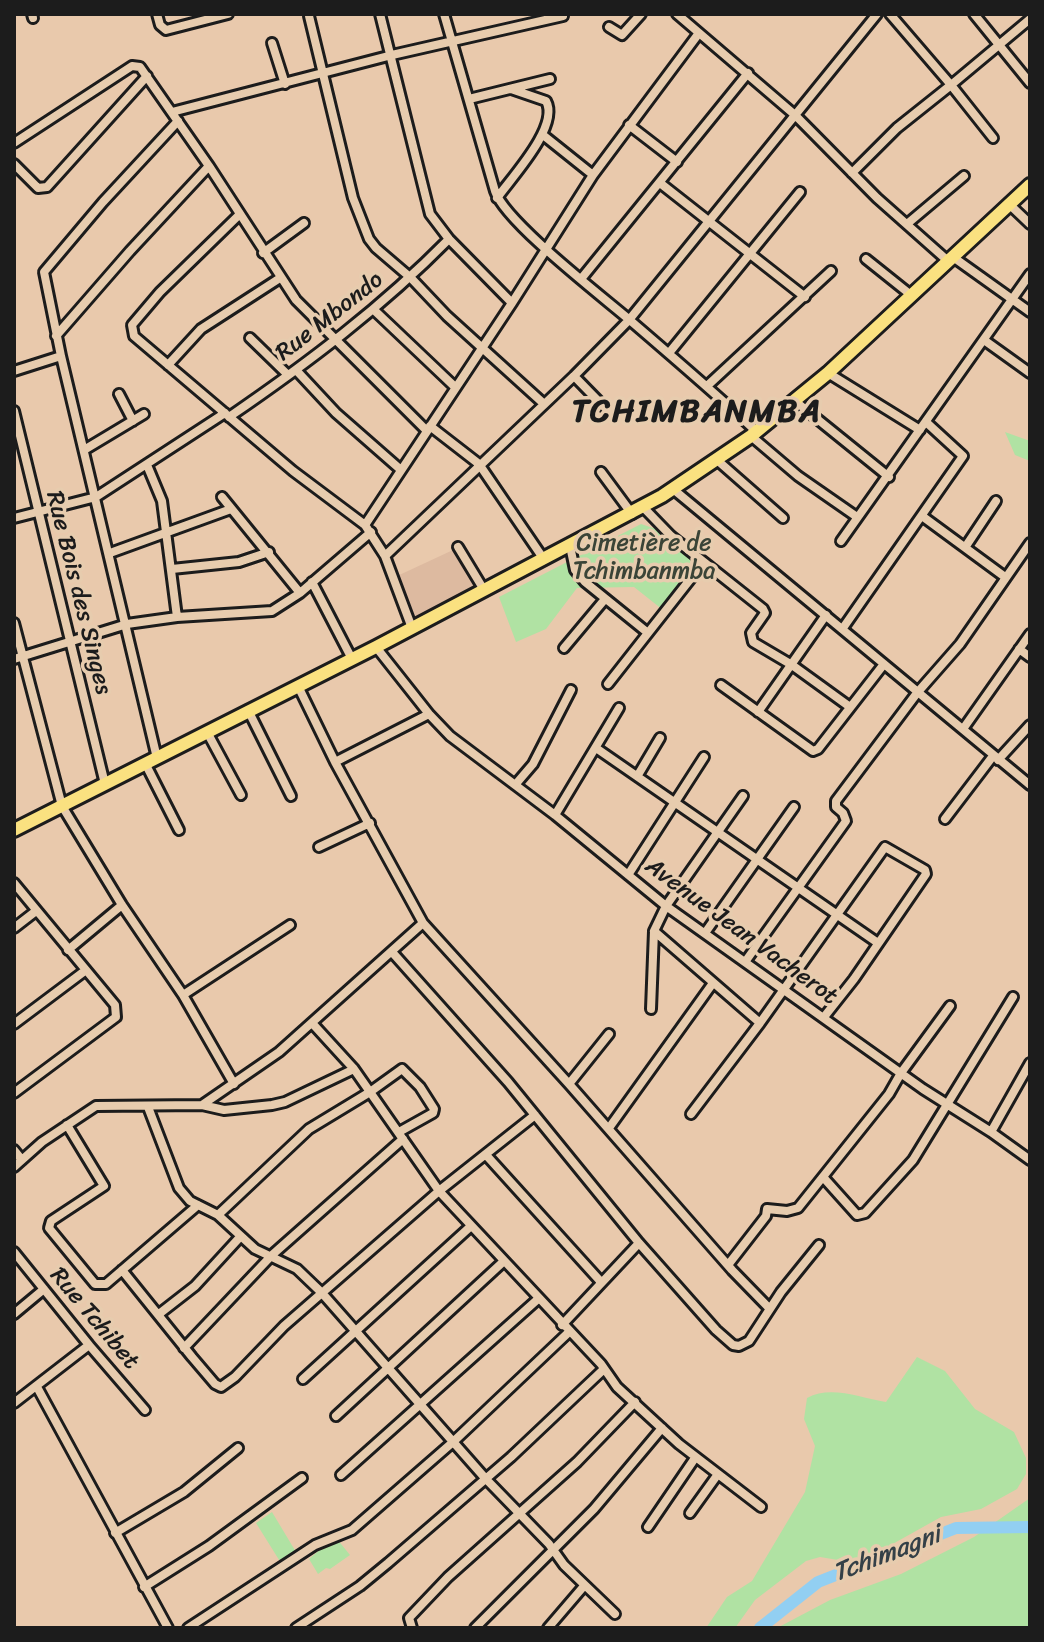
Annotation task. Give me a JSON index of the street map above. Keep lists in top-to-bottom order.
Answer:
{
  "streets": {
    "street": [
      "Rue Mbondo",
      "Rue Bois des Singes",
      "Avenue Jean Vacherot",
      "Rue Tchibet"
    ]
  },
  "crossings": [
    ["Rue Mbondo", "Rue Bois des Singes"]
  ],
  "districts": ["TCHIMBANMBA"],
  "water": ["Tchimagni"],
  "parks": ["Cimetière de Tchimbanmba"]
}
